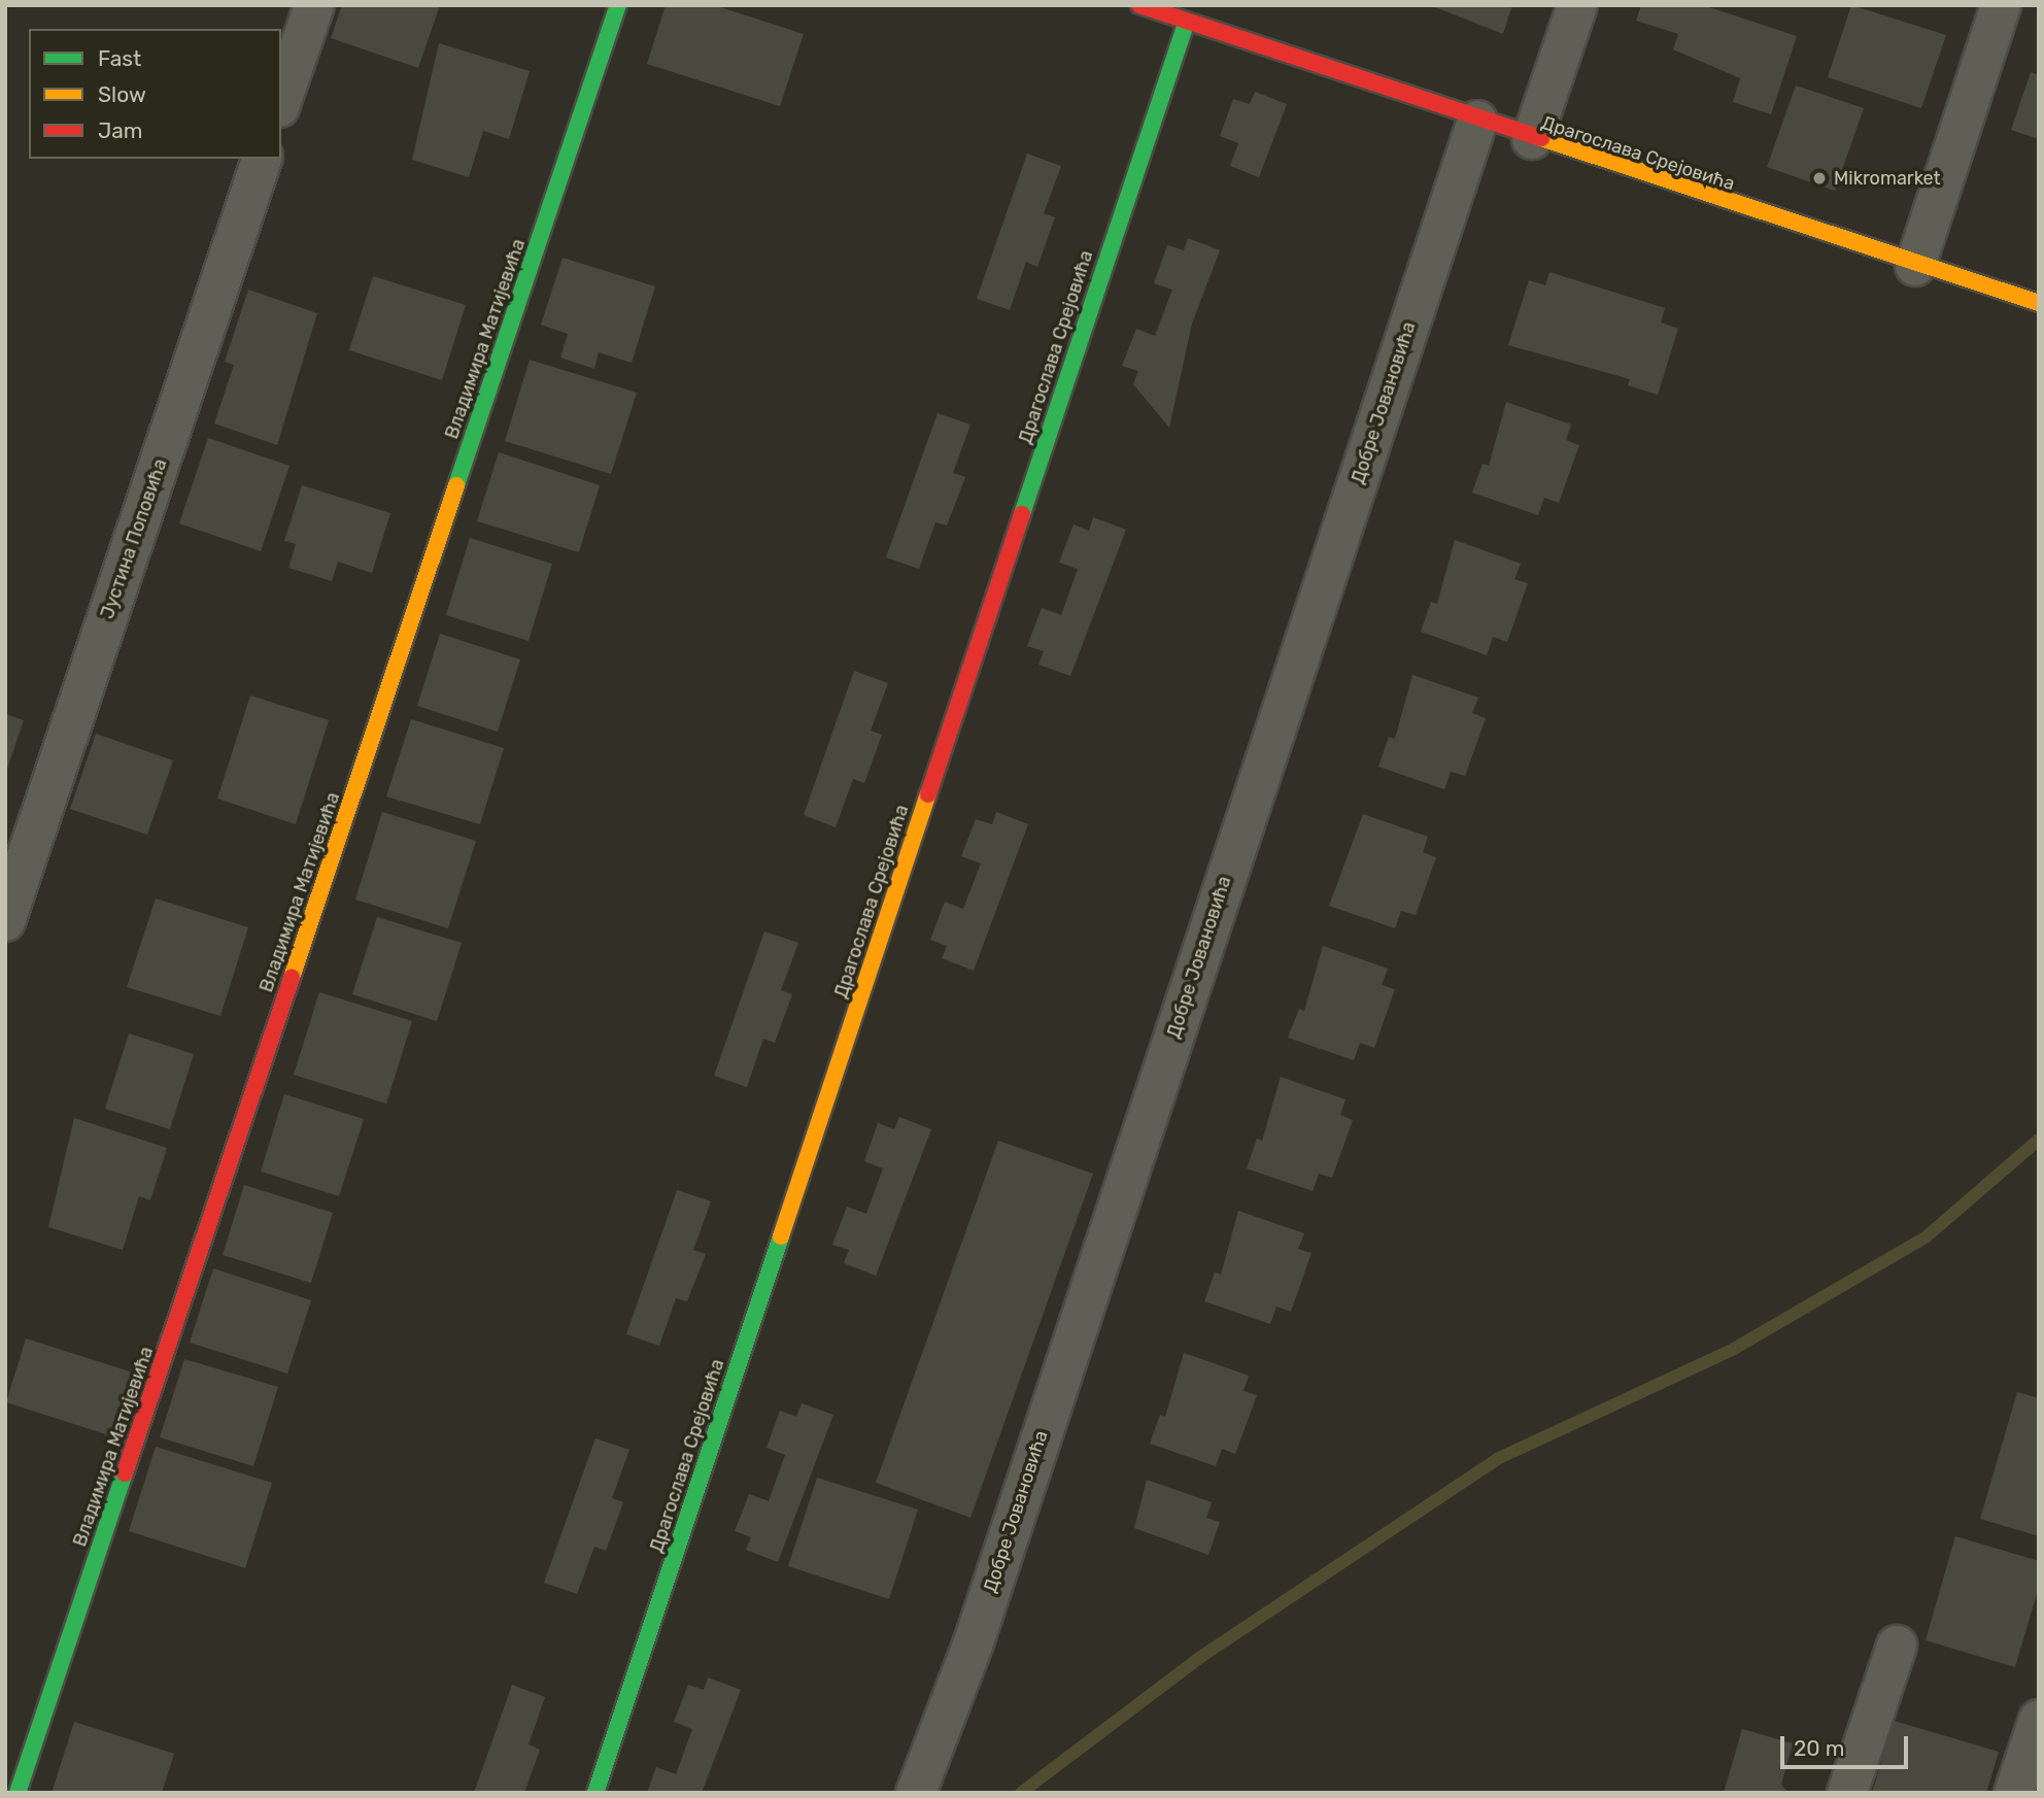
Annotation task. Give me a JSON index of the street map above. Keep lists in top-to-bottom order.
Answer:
{
  "streets": {
    "street": [
      "Драгослава Срејовића",
      "Владимира Матијевића",
      "Добре Јовановића",
      "Јустина Поповића"
    ]
  },
  "crossings": [
    ["Драгослава Срејовића", "Добре Јовановића"]
  ],
  "places": ["Mikromarket"],
  "legend": ["Fast", "Slow", "Jam"],
  "scale_bar": "20 m"
}
